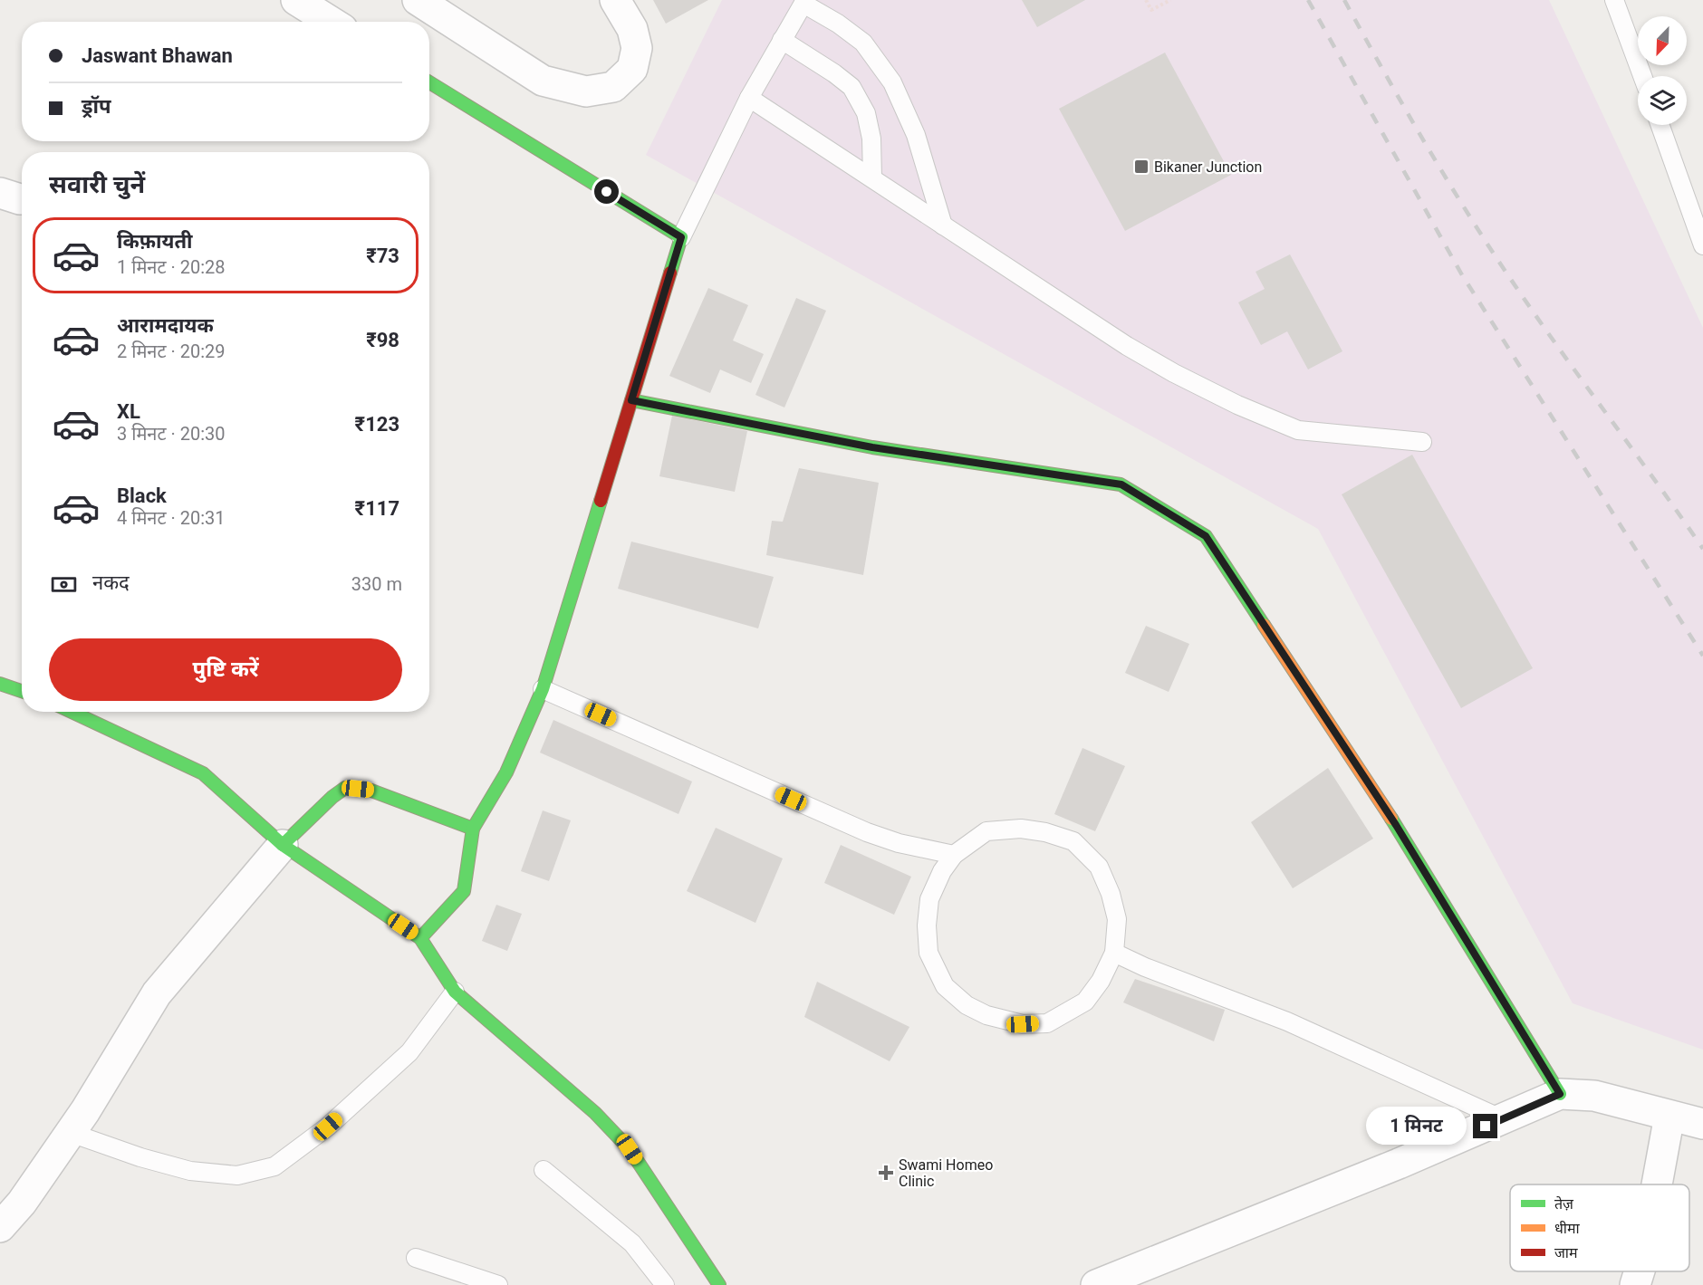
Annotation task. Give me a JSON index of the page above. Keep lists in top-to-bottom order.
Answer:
{
  "places": {
    "transit": ["Bikaner Junction"],
    "health": ["Swami Homeo Clinic"]
  },
  "legend": ["तेज़", "धीमा", "जाम"],
  "north": "bottom left",
  "page": {
    "banner": ["Jaswant Bhawan", "ड्रॉप"],
    "heading": "सवारी चुनें",
    "list": [
      {
        "name": "किफ़ायती",
        "note": "1 मिनट · 20:28",
        "value": "₹73"
      },
      {
        "name": "आरामदायक",
        "note": "2 मिनट · 20:29",
        "value": "₹98"
      },
      {
        "name": "XL",
        "note": "3 मिनट · 20:30",
        "value": "₹123"
      },
      {
        "name": "Black",
        "note": "4 मिनट · 20:31",
        "value": "₹117"
      }
    ],
    "pay": ["नकद", "330 m"],
    "buttons": "पुष्टि करें",
    "bubble": "1 मिनट"
  }
}
